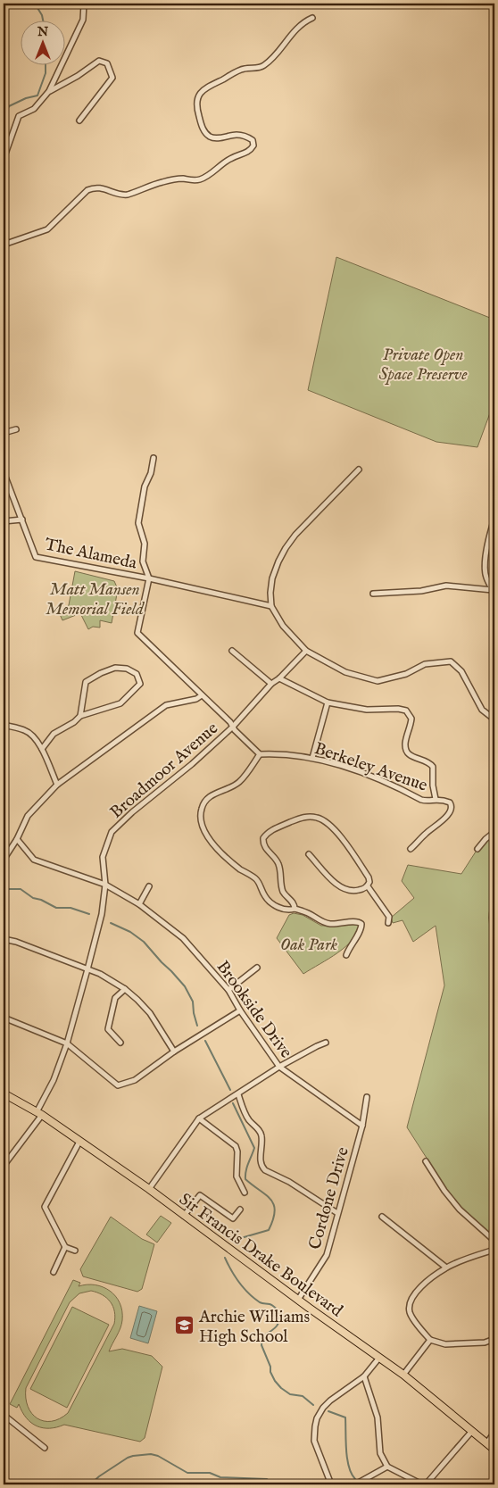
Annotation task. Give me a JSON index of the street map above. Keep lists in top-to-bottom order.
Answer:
{
  "streets": {
    "main road": ["Sir Francis Drake Boulevard"],
    "street": [
      "The Alameda",
      "Berkeley Avenue",
      "Broadmoor Avenue",
      "Brookside Drive",
      "Cordone Drive"
    ]
  },
  "crossings": [
    ["Broadmoor Avenue", "Brookside Drive"],
    ["Broadmoor Avenue", "Sir Francis Drake Boulevard"],
    ["Brookside Drive", "Cordone Drive"],
    ["Cordone Drive", "Sir Francis Drake Boulevard"]
  ],
  "parks": ["Private Open Space Preserve", "Matt Mansen Memorial Field", "Oak Park"],
  "places": {
    "school or university": ["Archie Williams High School"]
  },
  "north": "top"
}
